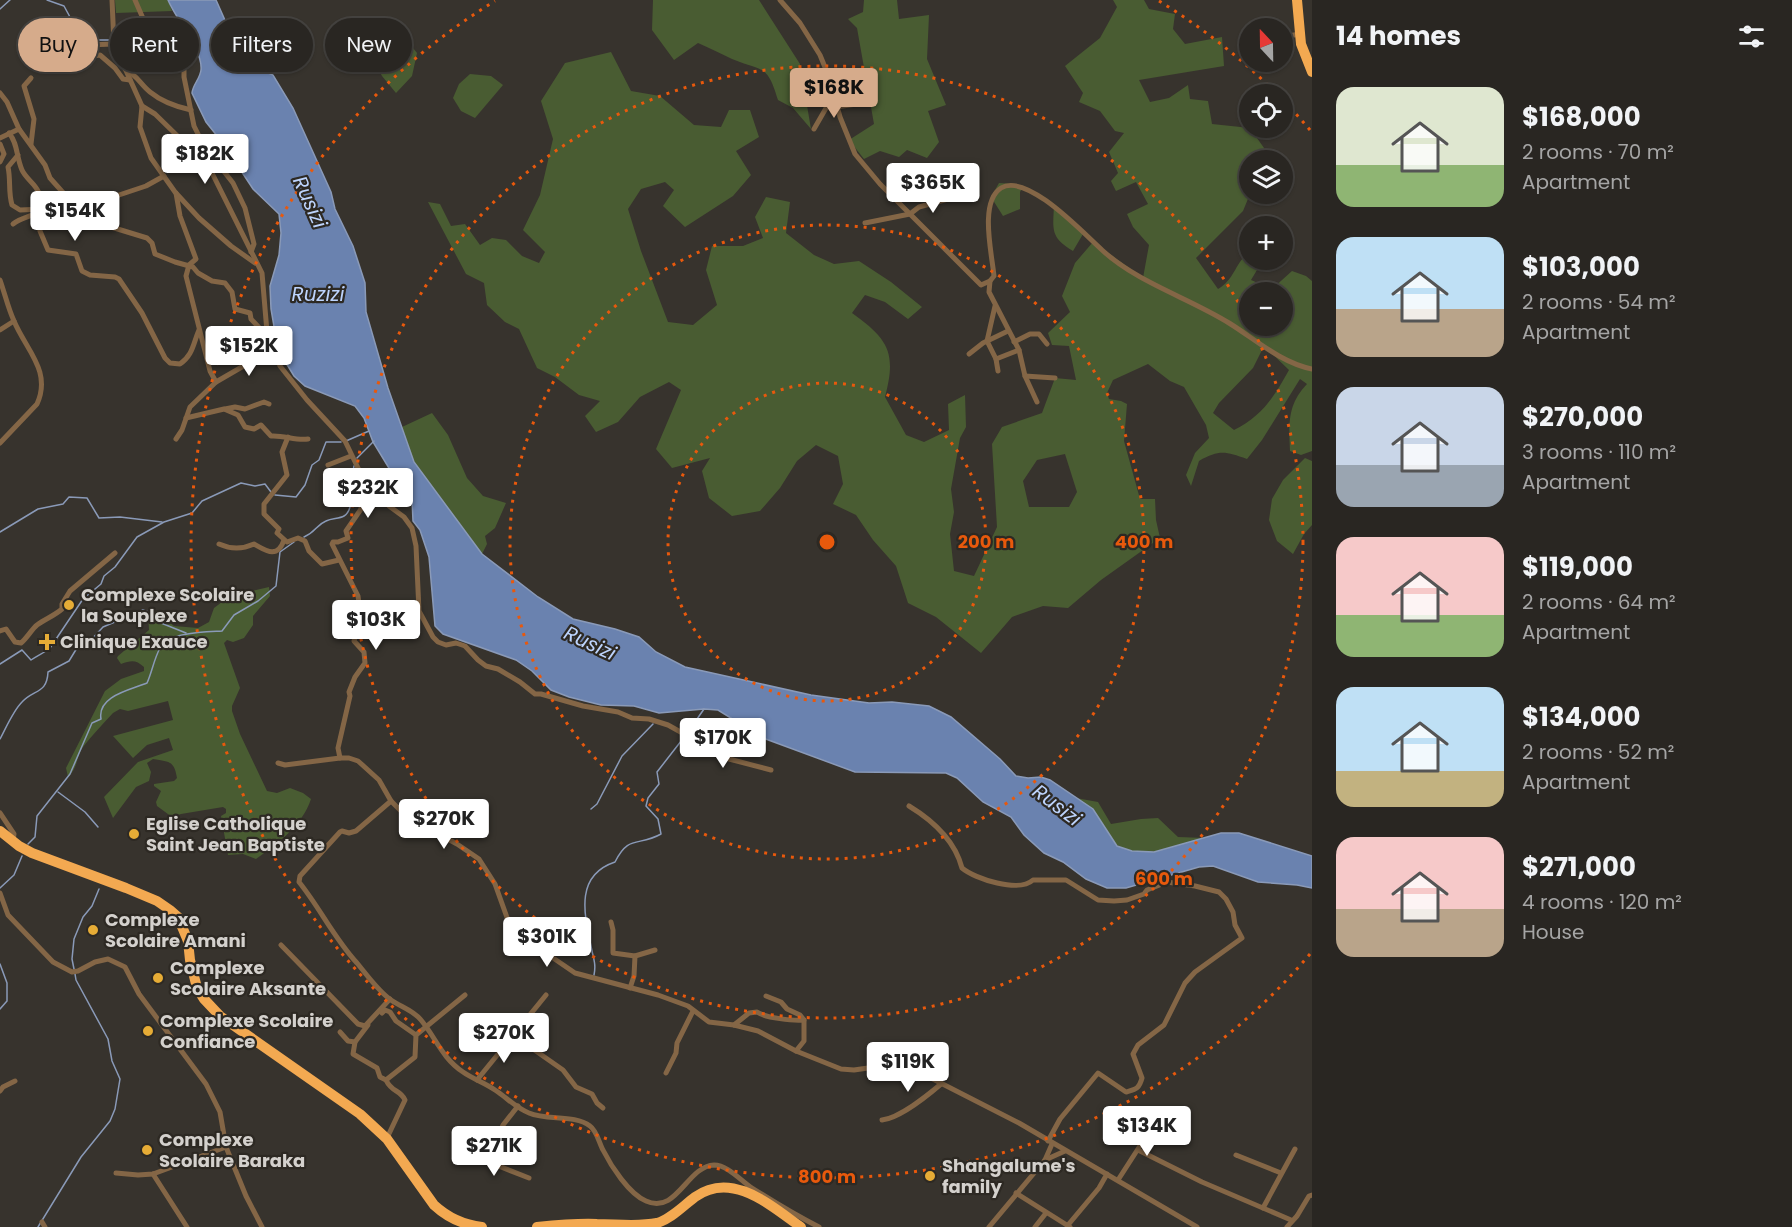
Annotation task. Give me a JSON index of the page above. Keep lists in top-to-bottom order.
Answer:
{
  "water": ["Rusizi", "Ruzizi"],
  "places": {
    "other": [
      "Complexe Scolaire la Souplexe",
      "Eglise Catholique Saint Jean Baptiste",
      "Complexe Scolaire Amani",
      "Complexe Scolaire Aksante",
      "Complexe Scolaire Confiance",
      "Complexe Scolaire Baraka",
      "Shangalume's family"
    ],
    "health": ["Clinique Exauce"]
  },
  "north": "top",
  "page": {
    "heading": "14 homes",
    "map_buttons": ["+", "−"],
    "chip": [
      "Buy",
      "Rent",
      "Filters",
      "New"
    ],
    "price": [
      "$168K",
      "$182K",
      "$365K",
      "$154K",
      "$152K",
      "$232K",
      "$103K",
      "$170K",
      "$270K",
      "$301K",
      "$270K",
      "$119K",
      "$134K",
      "$271K"
    ],
    "list": [
      {
        "name": "$168,000",
        "note": "2 rooms · 70 m² · Apartment"
      },
      {
        "name": "$103,000",
        "note": "2 rooms · 54 m² · Apartment"
      },
      {
        "name": "$270,000",
        "note": "3 rooms · 110 m² · Apartment"
      },
      {
        "name": "$119,000",
        "note": "2 rooms · 64 m² · Apartment"
      },
      {
        "name": "$134,000",
        "note": "2 rooms · 52 m² · Apartment"
      },
      {
        "name": "$271,000",
        "note": "4 rooms · 120 m² · House"
      }
    ]
  },
  "rings": [
    "200 m",
    "400 m",
    "600 m",
    "800 m"
  ]
}
